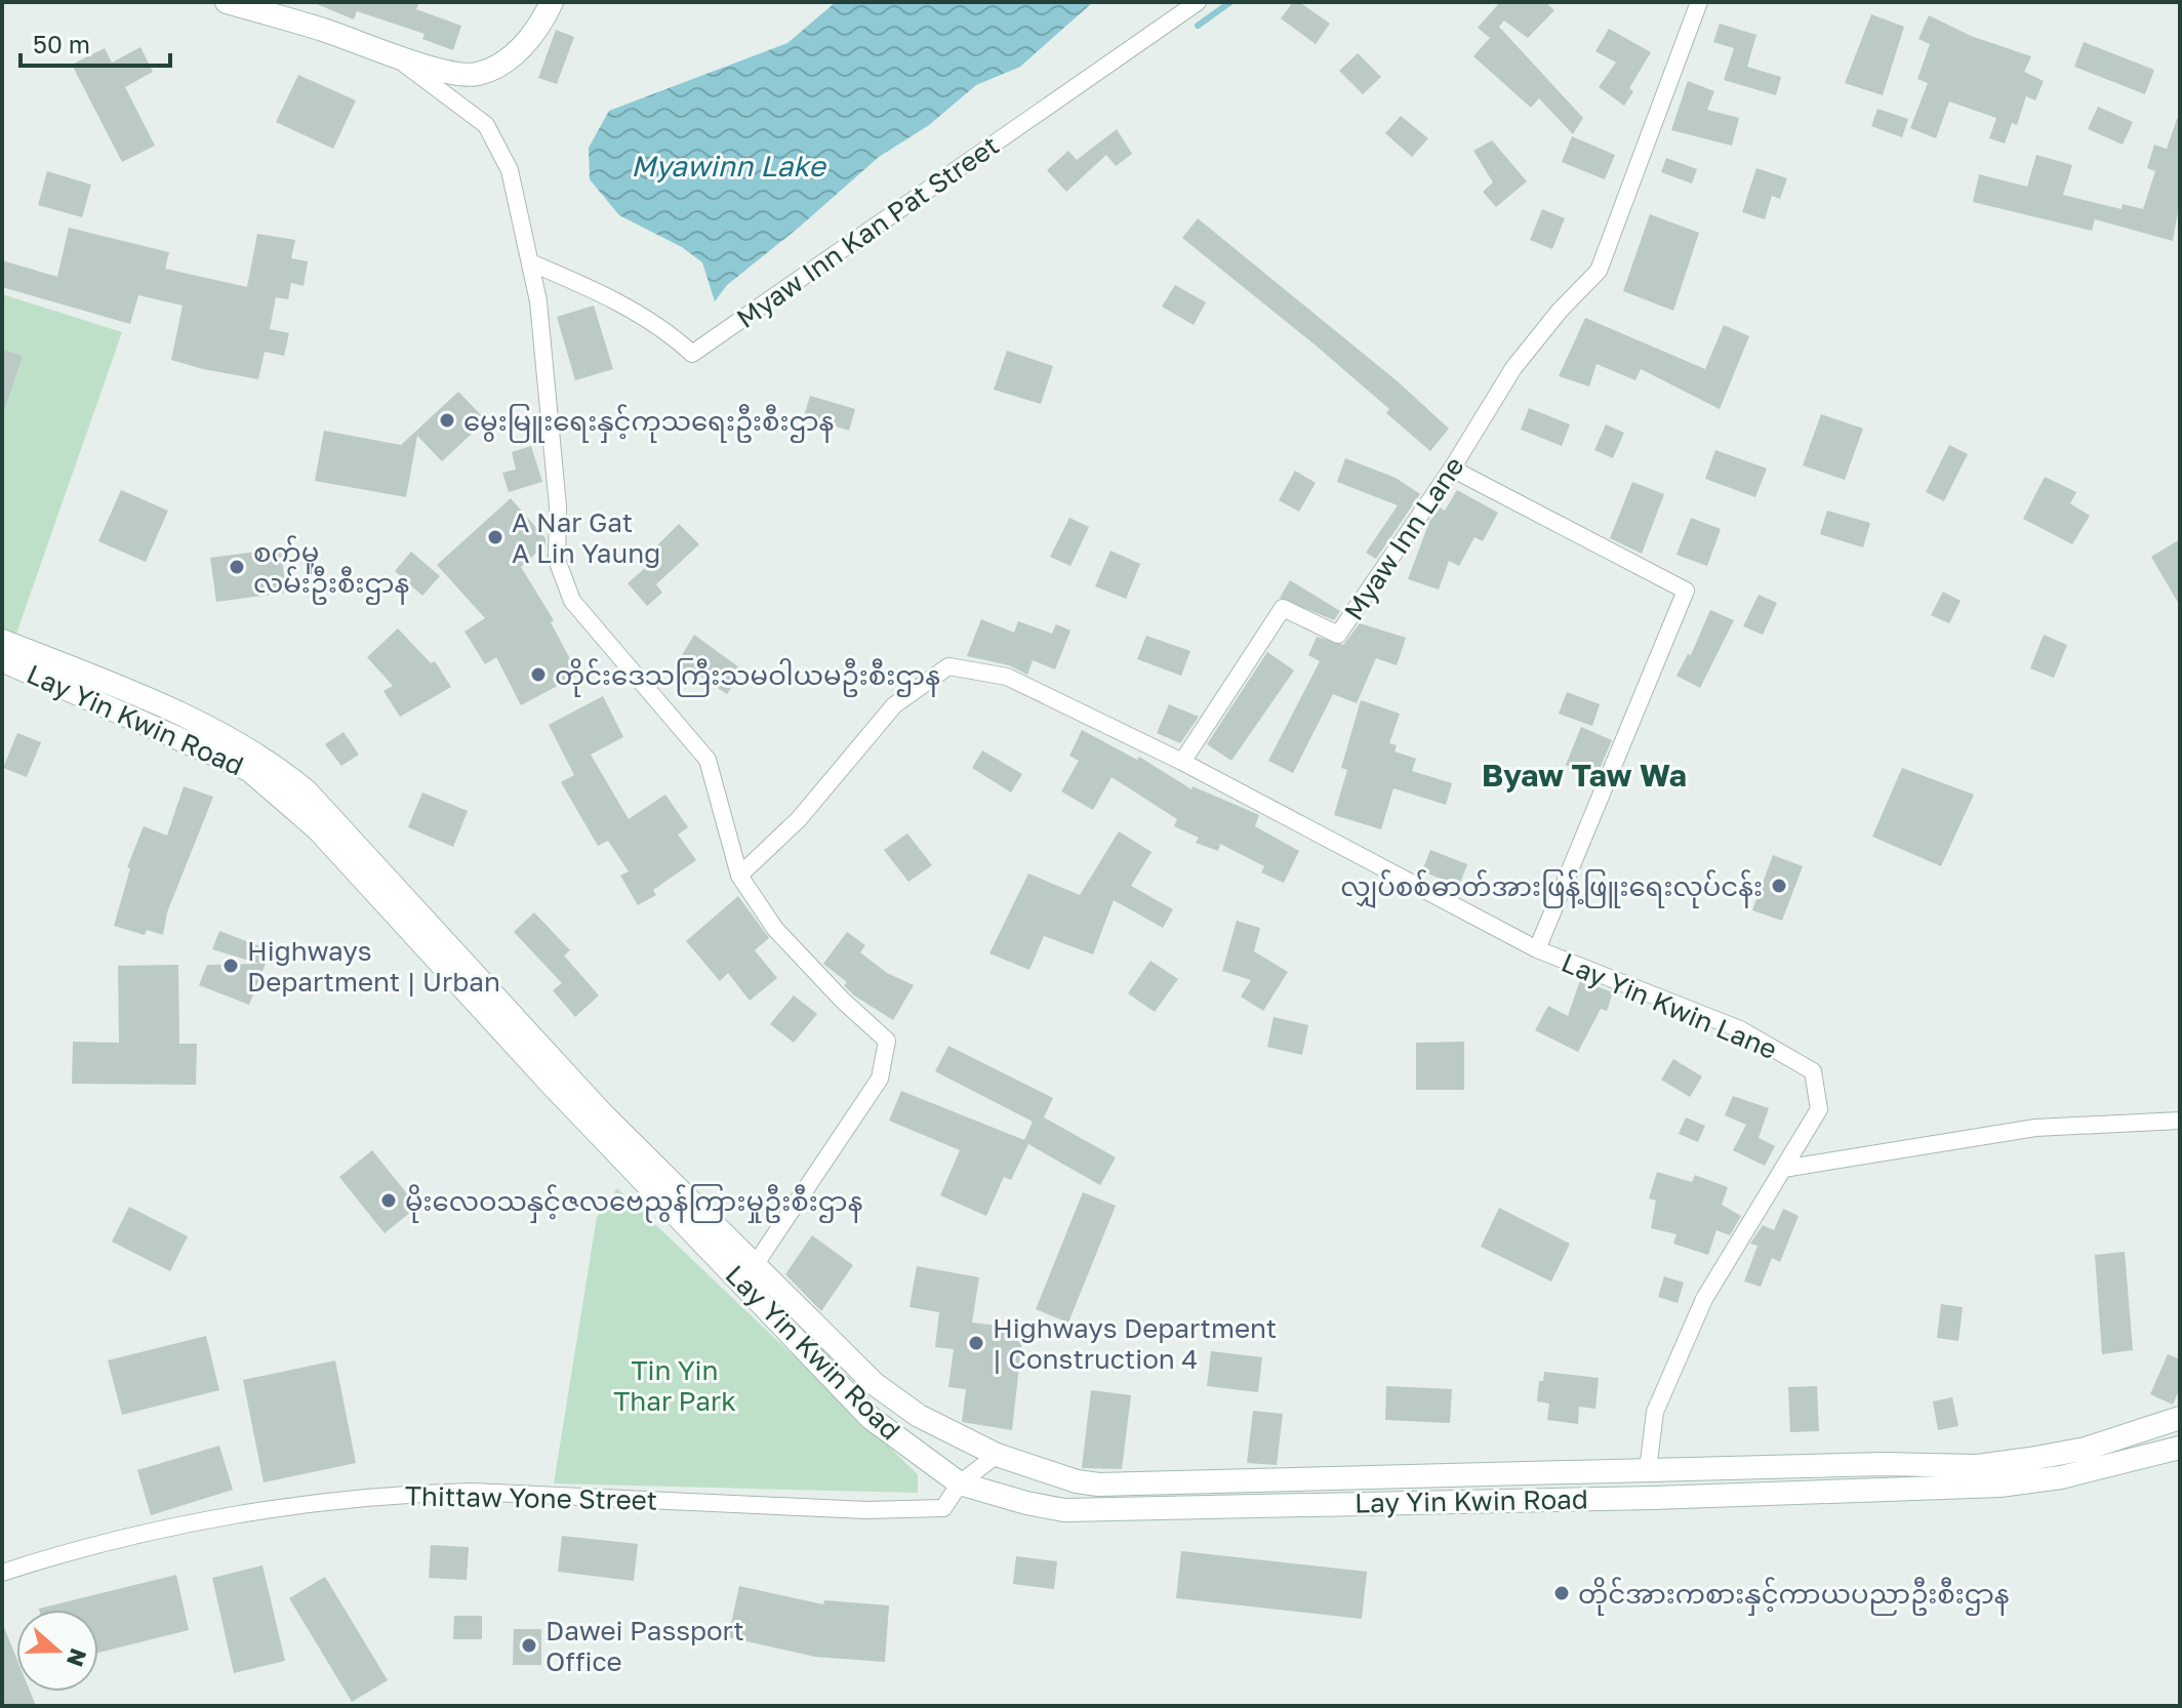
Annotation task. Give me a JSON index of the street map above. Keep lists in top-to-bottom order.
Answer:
{
  "streets": {
    "street": [
      "Myaw Inn Kan Pat Street",
      "Myaw Inn Lane",
      "Lay Yin Kwin Road",
      "Lay Yin Kwin Lane",
      "Thittaw Yone Street"
    ]
  },
  "crossings": [
    ["Myaw Inn Lane", "Lay Yin Kwin Lane"],
    ["Lay Yin Kwin Road", "Lay Yin Kwin Lane"],
    ["Lay Yin Kwin Road", "Thittaw Yone Street"]
  ],
  "districts": ["Byaw Taw Wa"],
  "water": ["Myawinn Lake"],
  "parks": ["Tin Yin Thar Park"],
  "places": [
    "မွေးမြူးရေးနှင့်ကုသရေးဦးစီးဌာန",
    "A Nar Gat A Lin Yaung",
    "စက်မူ လမ်းဦးစီးဌာန",
    "တိုင်းဒေသကြီးသမဝါယမဦးစီးဌာန",
    "လျှပ်စစ်ဓာတ်အားဖြန့်ဖြူးရေးလုပ်ငန်း",
    "Highways Department | Urban",
    "မိုးလေဝသနှင့်ဇလဗေညွန်ကြားမှုဦးစီးဌာန",
    "Highways Department | Construction 4",
    "တိုင်အားကစားနှင့်ကာယပညာဦးစီးဌာန",
    "Dawei Passport Office"
  ],
  "scale_bar": "50 m",
  "north": "right"
}
